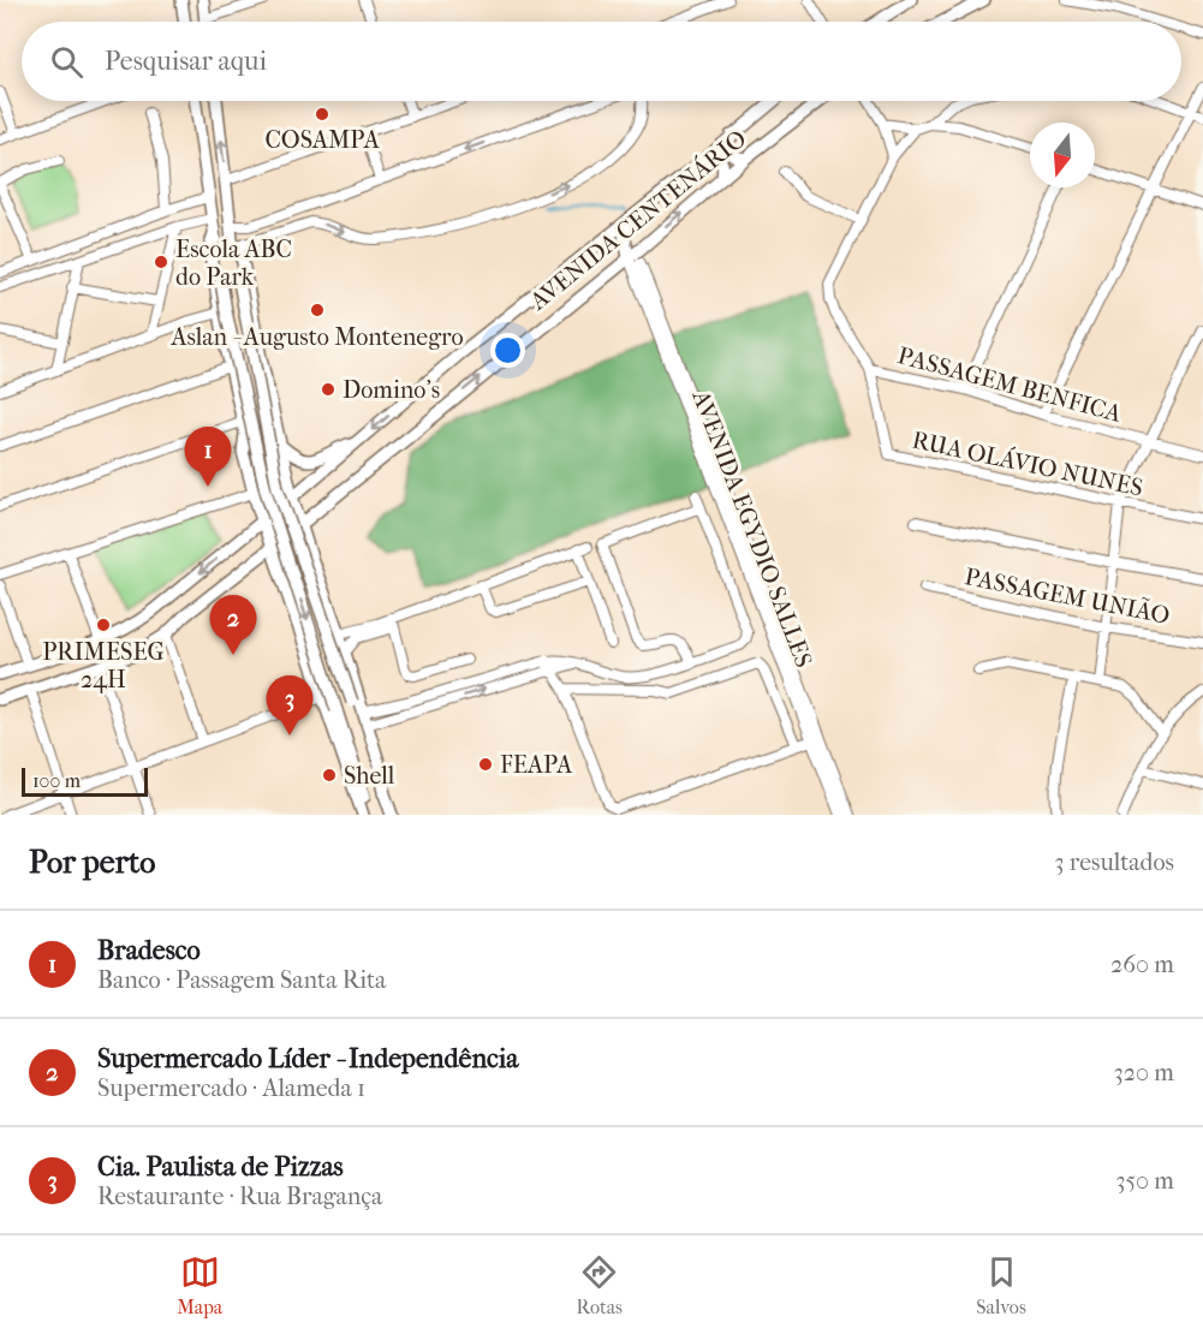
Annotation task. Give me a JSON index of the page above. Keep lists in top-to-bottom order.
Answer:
{
  "streets": {
    "main road": ["AVENIDA CENTENÁRIO"],
    "street": [
      "PASSAGEM BENFICA",
      "RUA OLÁVIO NUNES",
      "AVENIDA EGYDIO SALLES",
      "PASSAGEM UNIÃO"
    ]
  },
  "crossings": [
    ["AVENIDA CENTENÁRIO", "AVENIDA EGYDIO SALLES"],
    ["PASSAGEM BENFICA", "RUA OLÁVIO NUNES"]
  ],
  "places": [
    "COSAMPA",
    "Escola ABC do Park",
    "Aslan - Augusto Montenegro",
    "Domino's",
    "PRIMESEG 24H",
    "FEAPA",
    "Shell"
  ],
  "scale_bar": "100 m",
  "north": "bottom",
  "page": {
    "search": "Pesquisar aqui",
    "pins": ["1", "2", "3"],
    "scale": "100 m",
    "heading": ["Por perto", "3 resultados"],
    "list": [
      {
        "mark": "1",
        "name": "Bradesco",
        "note": "Banco · Passagem Santa Rita",
        "value": "260 m"
      },
      {
        "mark": "2",
        "name": "Supermercado Líder - Independência",
        "note": "Supermercado · Alameda 1",
        "value": "320 m"
      },
      {
        "mark": "3",
        "name": "Cia. Paulista de Pizzas",
        "note": "Restaurante · Rua Bragança",
        "value": "350 m"
      }
    ],
    "nav": ["Mapa", "Rotas", "Salvos"]
  }
}
